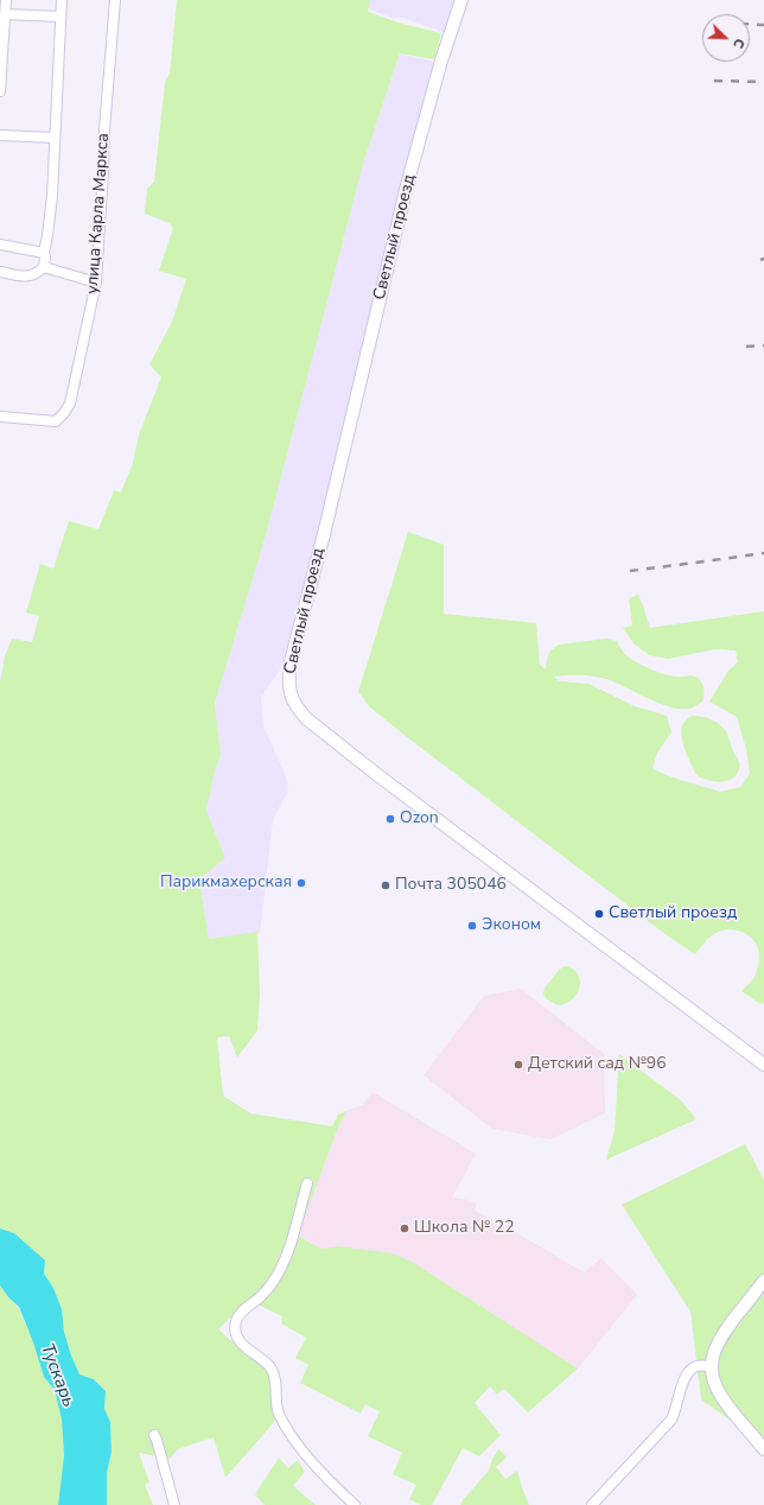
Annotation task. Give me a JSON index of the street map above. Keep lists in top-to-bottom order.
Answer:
{
  "streets": {
    "street": ["улица Карла Маркса", "Светлый проезд"]
  },
  "water": ["Тускарь"],
  "places": [
    "Ozon",
    "Парикмахерская",
    "Почта 305046",
    "Светлый проезд",
    "Эконом",
    "Детский сад №96",
    "Школа № 22"
  ],
  "north": "bottom right"
}
